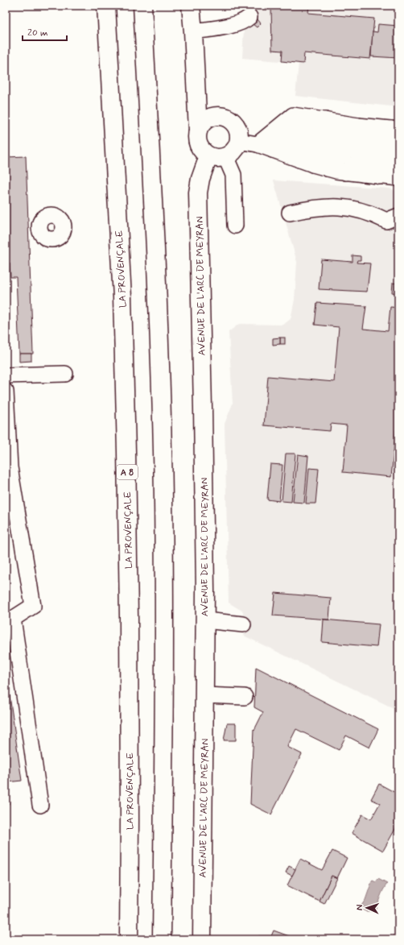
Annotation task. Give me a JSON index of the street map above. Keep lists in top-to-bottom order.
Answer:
{
  "streets": {
    "main road": ["LA PROVENÇALE", "AVENUE DE L'ARC DE MEYRAN", "A 8"]
  },
  "scale_bar": "20 m",
  "north": "left"
}
